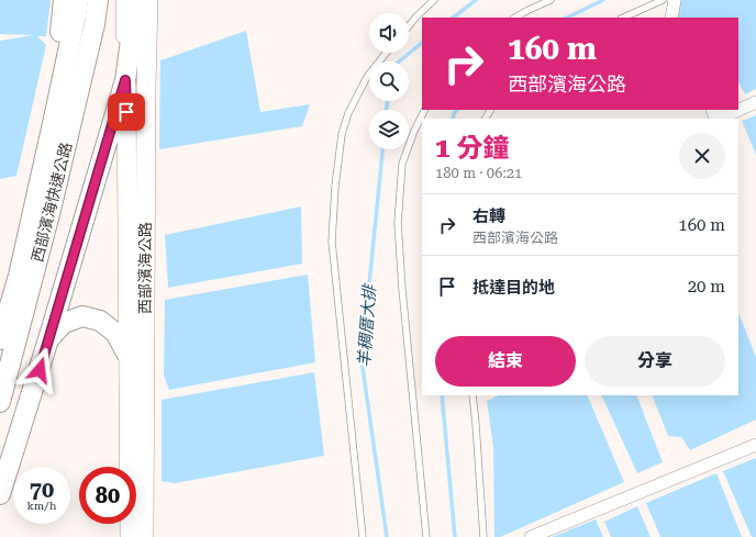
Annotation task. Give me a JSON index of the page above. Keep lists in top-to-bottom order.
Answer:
{
  "streets": {
    "highway": ["西部濱海快速公路"],
    "main road": ["西部濱海公路"]
  },
  "water": ["羊稠厝大排"],
  "page": {
    "turn": ["160 m", "西部濱海公路"],
    "heading": ["1 分鐘", "180 m · 06:21"],
    "list": [
      {
        "name": "右轉",
        "note": "西部濱海公路",
        "value": "160 m"
      },
      {
        "name": "抵達目的地",
        "value": "20 m"
      }
    ],
    "buttons": ["結束", "分享"],
    "speed": "70 km/h",
    "limit": "80"
  }
}
